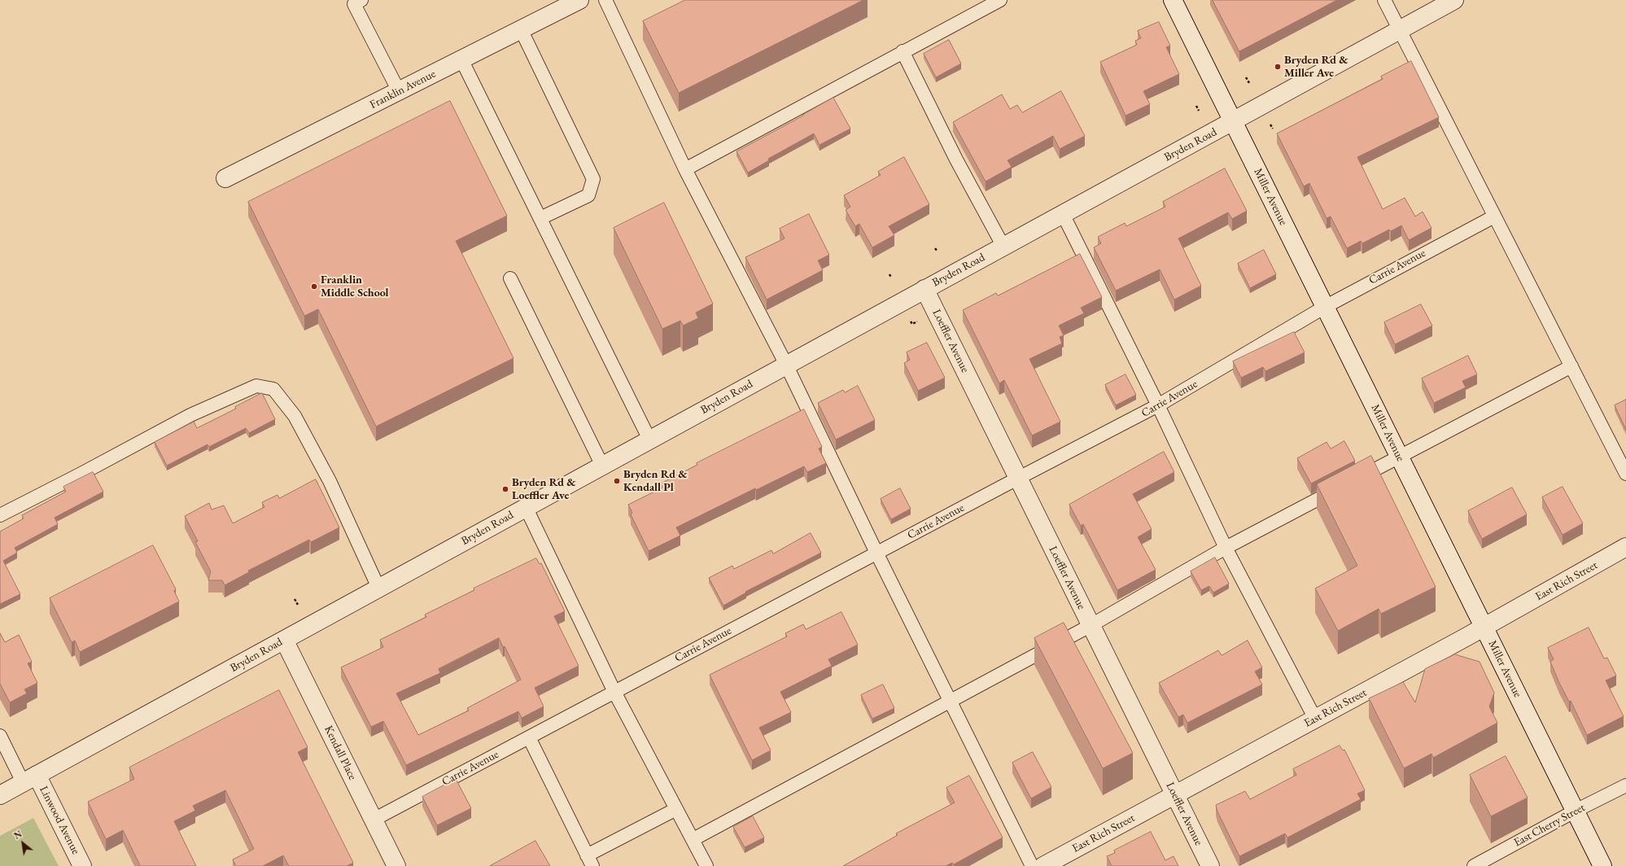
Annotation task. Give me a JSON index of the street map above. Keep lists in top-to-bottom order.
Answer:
{
  "streets": {
    "street": [
      "Franklin Avenue",
      "Bryden Road",
      "Miller Avenue",
      "Loeffler Avenue",
      "East Rich Street",
      "Kendall Place",
      "Linwood Avenue"
    ],
    "lane": ["Carrie Avenue", "East Cherry Street"]
  },
  "crossings": [
    ["Bryden Road", "Miller Avenue"],
    ["Bryden Road", "Loeffler Avenue"],
    ["Bryden Road", "Kendall Place"],
    ["Bryden Road", "Linwood Avenue"],
    ["Miller Avenue", "Carrie Avenue"],
    ["Miller Avenue", "East Rich Street"],
    ["Miller Avenue", "East Cherry Street"],
    ["Carrie Avenue", "Loeffler Avenue"],
    ["Carrie Avenue", "Kendall Place"],
    ["Loeffler Avenue", "East Rich Street"]
  ],
  "places": [
    "Bryden Rd & Miller Ave",
    "Franklin Middle School",
    "Bryden Rd & Kendall Pl",
    "Bryden Rd & Loeffler Ave"
  ],
  "north": "top left"
}
